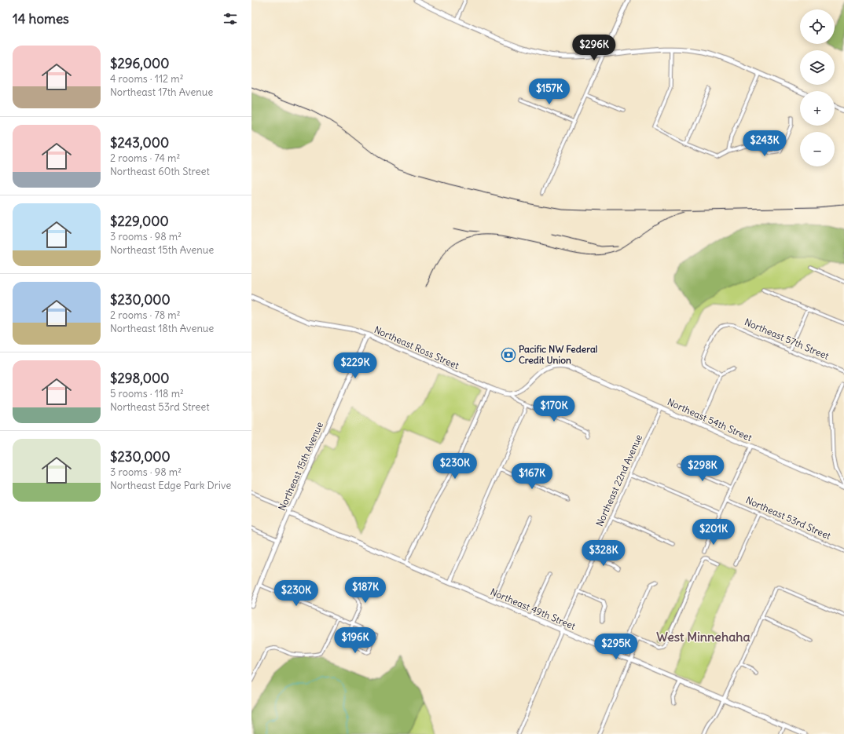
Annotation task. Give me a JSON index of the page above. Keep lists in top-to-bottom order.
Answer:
{
  "streets": {
    "street": [
      "Northeast 57th Street",
      "Northeast Ross Street",
      "Northeast 54th Street",
      "Northeast 15th Avenue",
      "Northeast 22nd Avenue",
      "Northeast 53rd Street",
      "Northeast 49th Street"
    ]
  },
  "crossings": [
    ["Northeast Ross Street", "Northeast 54th Street"],
    ["Northeast Ross Street", "Northeast 15th Avenue"],
    ["Northeast 54th Street", "Northeast 22nd Avenue"],
    ["Northeast 15th Avenue", "Northeast 49th Street"],
    ["Northeast 22nd Avenue", "Northeast 49th Street"]
  ],
  "districts": ["West Minnehaha"],
  "places": {
    "bank": ["Pacific NW Federal Credit Union"]
  },
  "page": {
    "heading": "14 homes",
    "map_buttons": ["+", "−"],
    "price": [
      "$296K",
      "$157K",
      "$243K",
      "$229K",
      "$170K",
      "$230K",
      "$298K",
      "$167K",
      "$201K",
      "$328K",
      "$187K",
      "$230K",
      "$196K",
      "$295K"
    ],
    "list": [
      {
        "name": "$296,000",
        "note": "4 rooms · 112 m² · Northeast 17th Avenue"
      },
      {
        "name": "$243,000",
        "note": "2 rooms · 74 m² · Northeast 60th Street"
      },
      {
        "name": "$229,000",
        "note": "3 rooms · 98 m² · Northeast 15th Avenue"
      },
      {
        "name": "$230,000",
        "note": "2 rooms · 78 m² · Northeast 18th Avenue"
      },
      {
        "name": "$298,000",
        "note": "5 rooms · 118 m² · Northeast 53rd Street"
      },
      {
        "name": "$230,000",
        "note": "3 rooms · 98 m² · Northeast Edge Park Drive"
      }
    ]
  }
}
